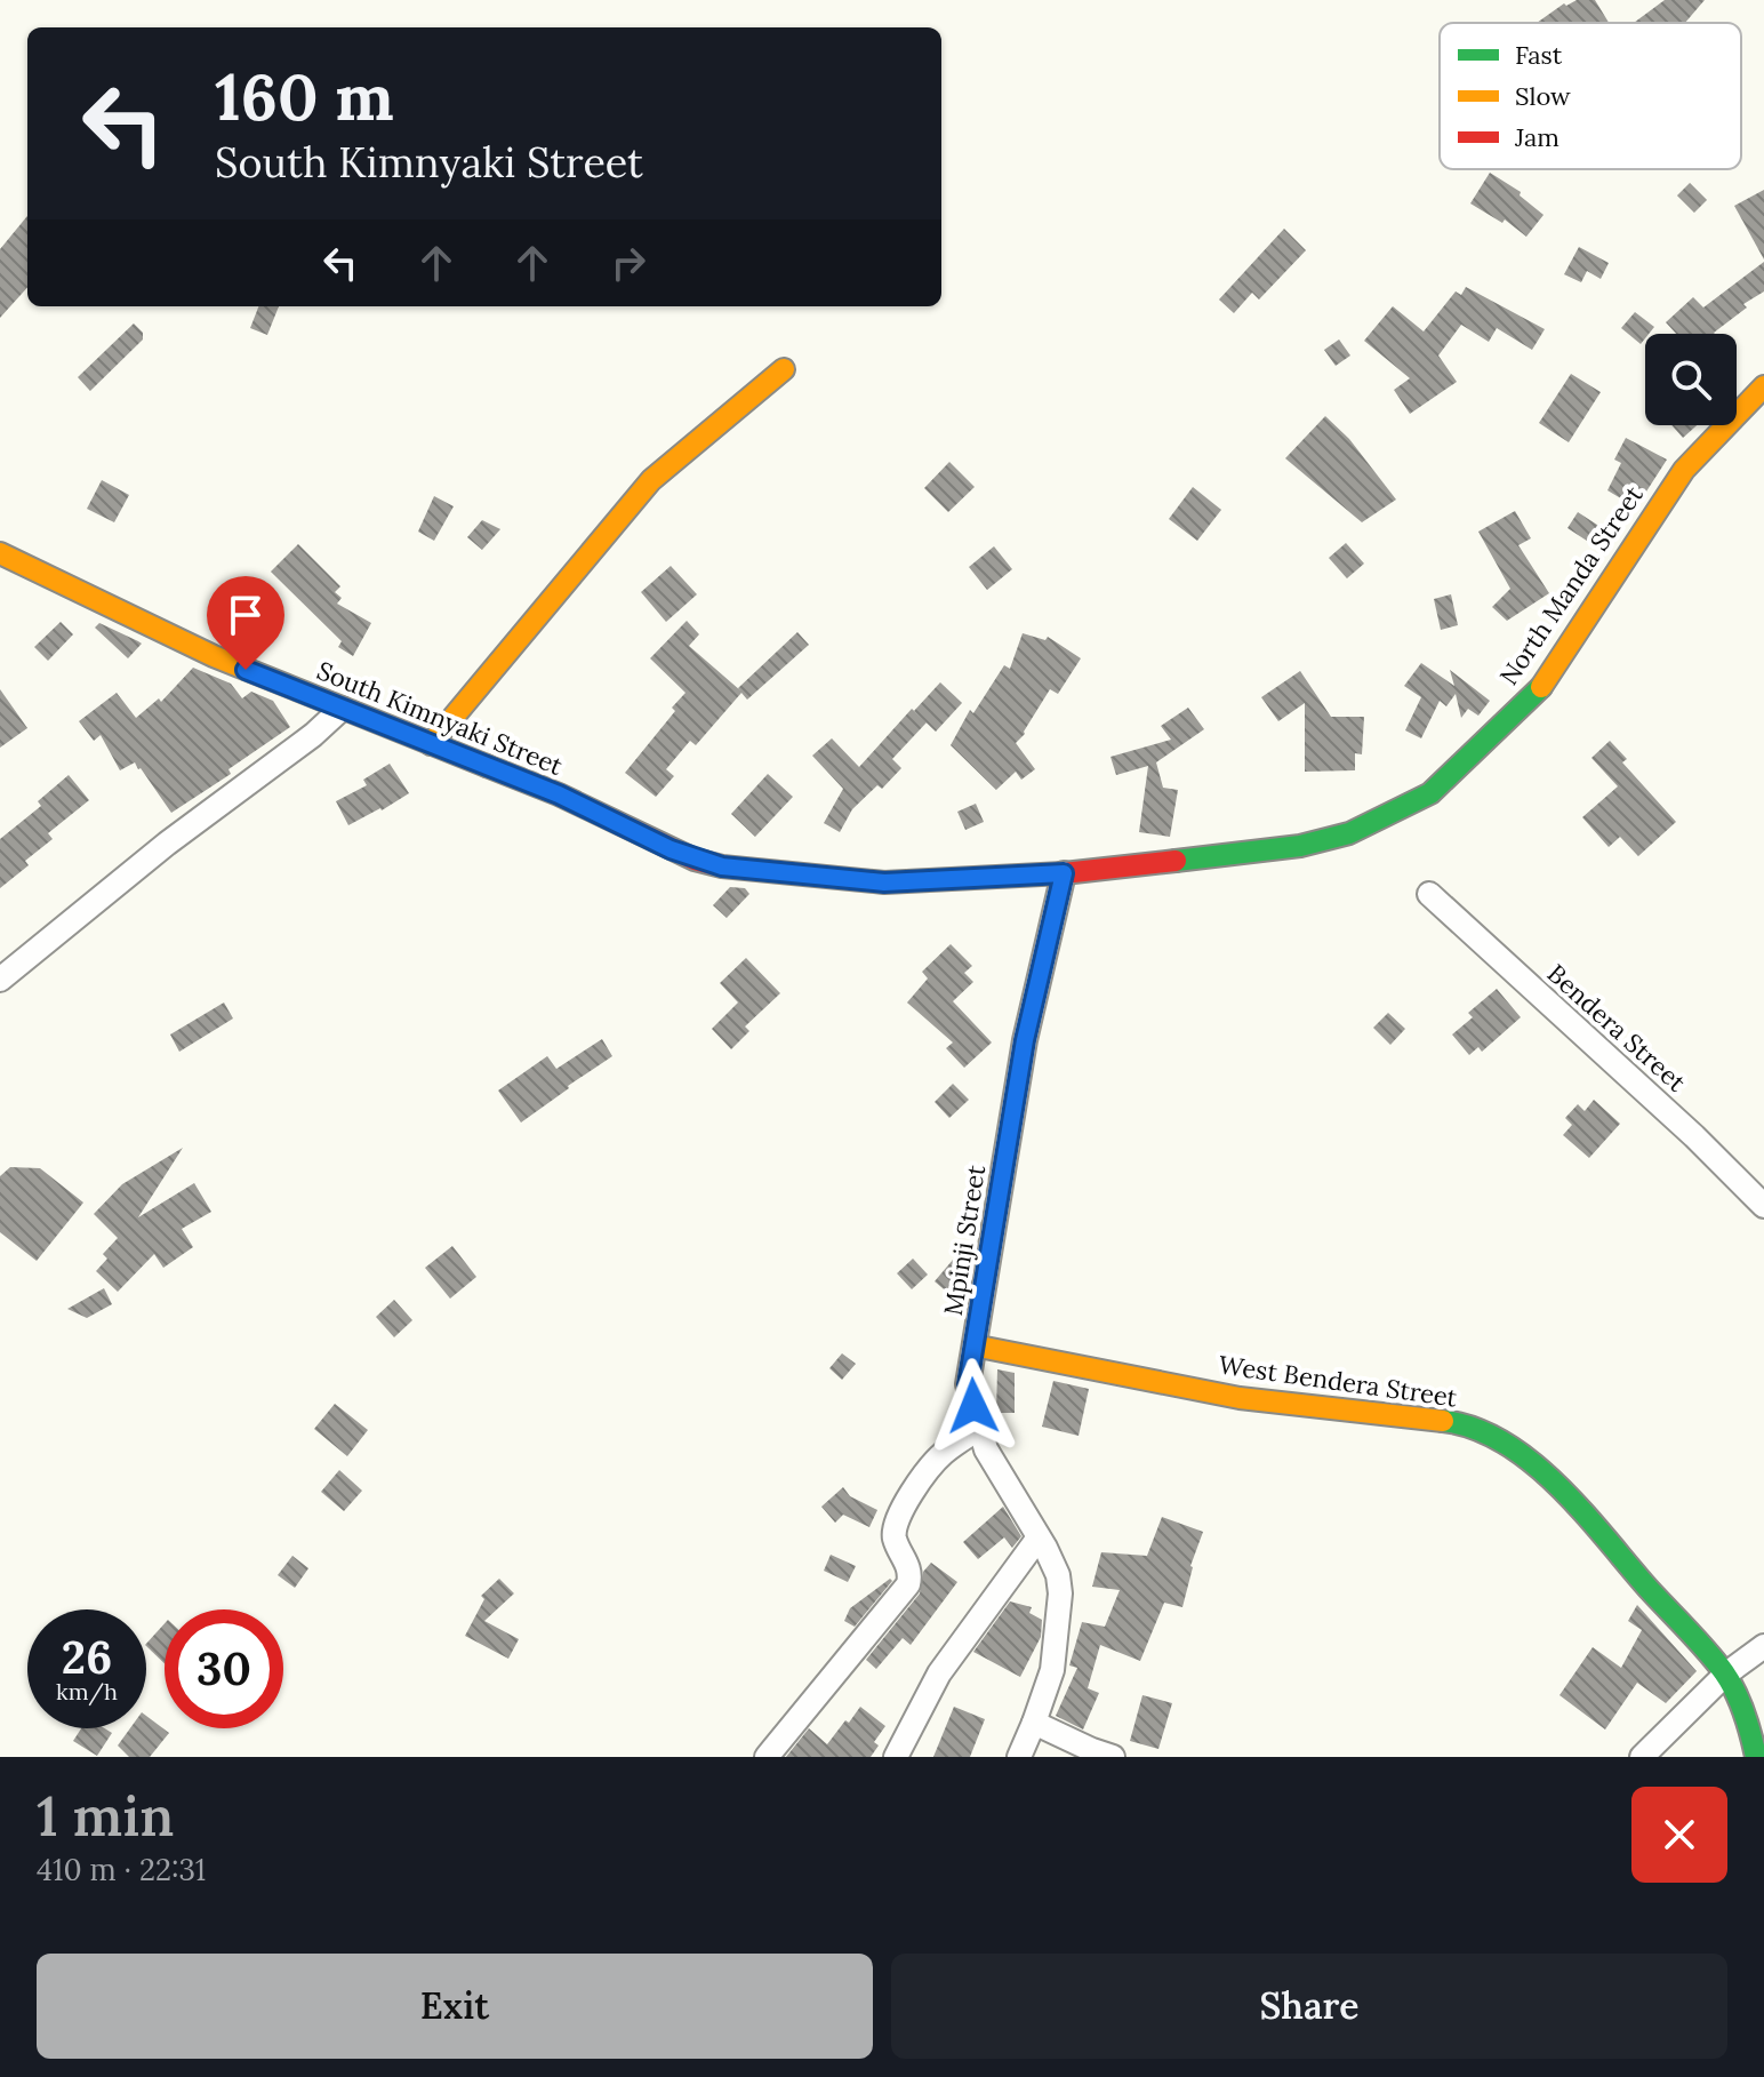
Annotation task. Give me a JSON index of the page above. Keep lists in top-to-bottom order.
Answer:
{
  "streets": {
    "street": [
      "North Manda Street",
      "South Kimnyaki Street",
      "Bendera Street",
      "Mpinji Street",
      "West Bendera Street"
    ]
  },
  "crossings": [
    ["North Manda Street", "South Kimnyaki Street"],
    ["South Kimnyaki Street", "Mpinji Street"],
    ["Mpinji Street", "West Bendera Street"]
  ],
  "legend": ["Fast", "Slow", "Jam"],
  "page": {
    "turn": ["160 m", "South Kimnyaki Street"],
    "speed": "26 km/h",
    "limit": "30",
    "heading": ["1 min", "410 m · 22:31"],
    "buttons": ["Exit", "Share"]
  }
}
